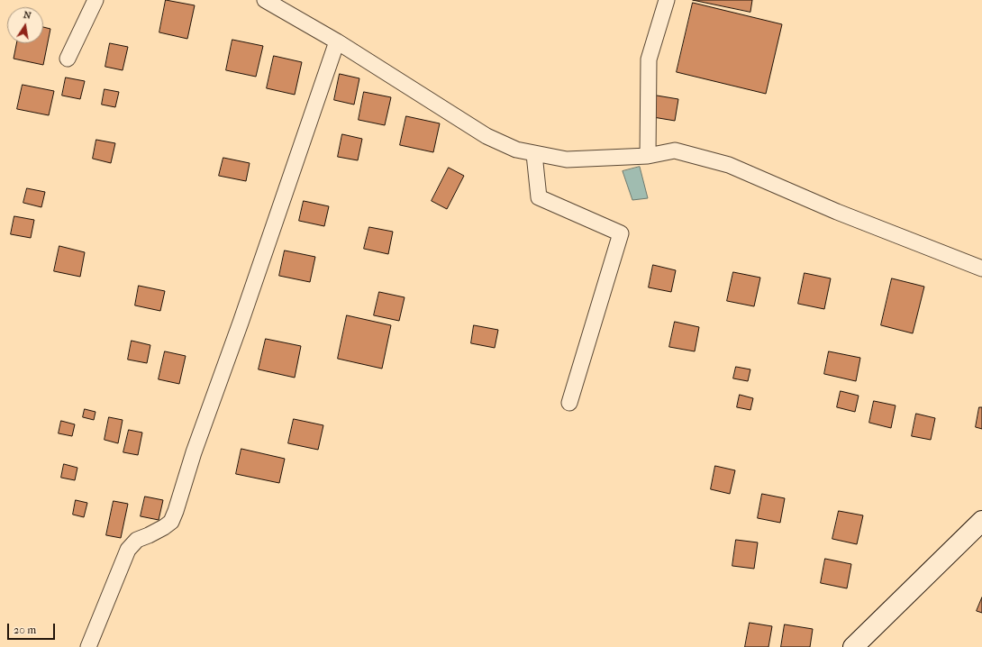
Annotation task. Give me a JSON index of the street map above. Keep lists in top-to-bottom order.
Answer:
{
  "scale_bar": "20 m",
  "north": "top"
}
